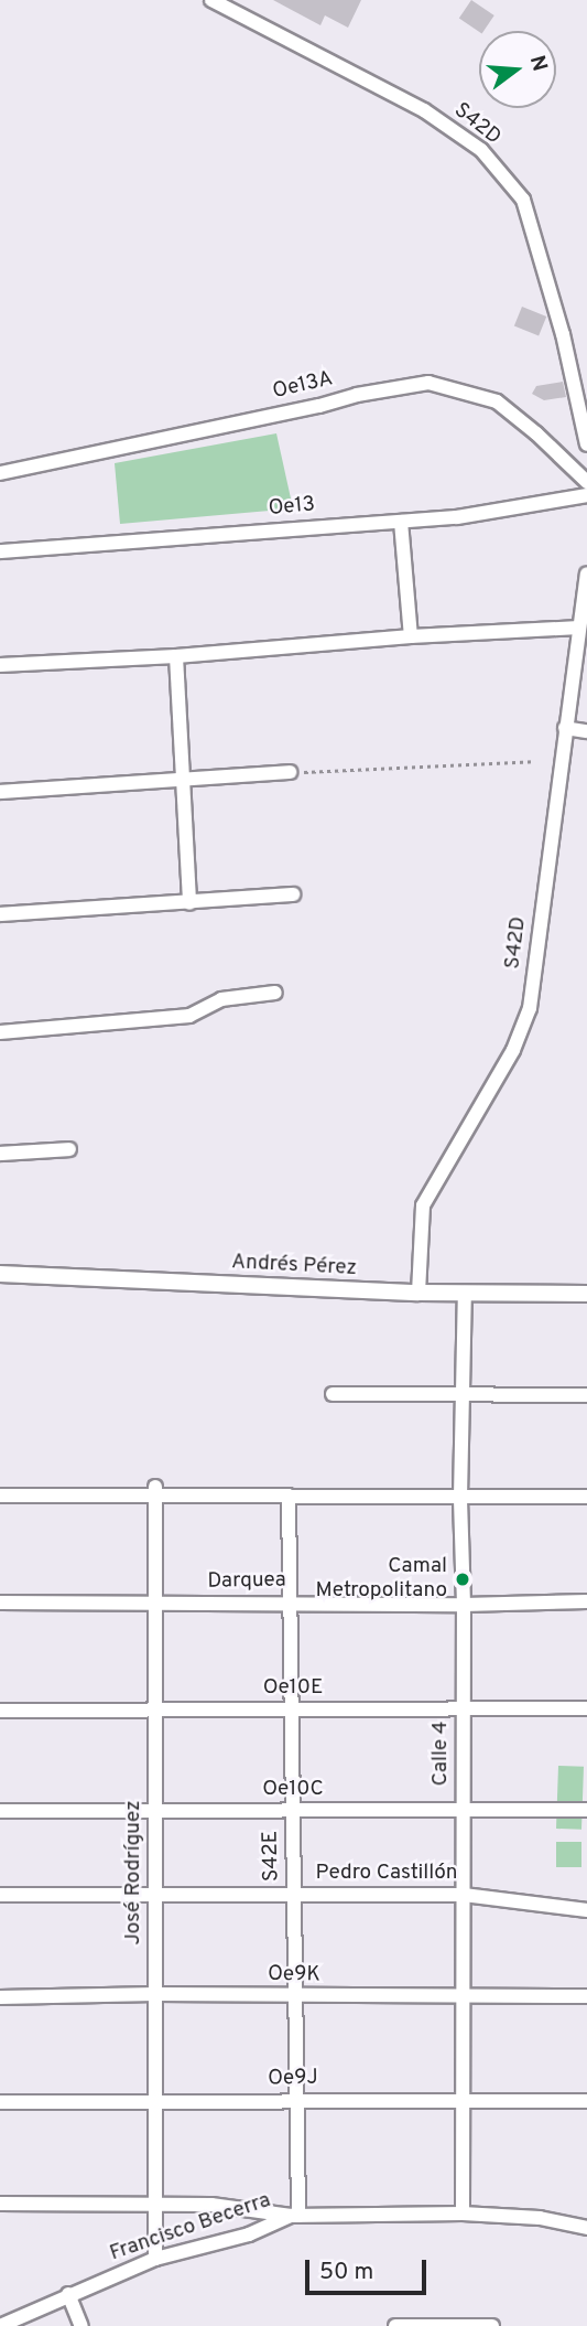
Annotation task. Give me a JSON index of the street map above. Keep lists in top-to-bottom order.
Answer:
{
  "streets": {
    "street": [
      "S42D",
      "Oe13A",
      "Oe13",
      "Andrés Pérez",
      "Darquea",
      "Oe10E",
      "Calle 4",
      "Oe10C",
      "S42E",
      "José Rodríguez",
      "Pedro Castillón",
      "Oe9K",
      "Oe9J",
      "Francisco Becerra"
    ]
  },
  "crossings": [
    ["S42D", "Andrés Pérez"],
    ["Andrés Pérez", "Calle 4"],
    ["Darquea", "Calle 4"],
    ["Darquea", "S42E"],
    ["Darquea", "José Rodríguez"],
    ["Oe10E", "Calle 4"],
    ["Oe10E", "S42E"],
    ["Oe10E", "José Rodríguez"],
    ["Calle 4", "Oe10C"],
    ["Calle 4", "Pedro Castillón"],
    ["Calle 4", "Oe9K"],
    ["Calle 4", "Oe9J"],
    ["Calle 4", "Francisco Becerra"],
    ["Oe10C", "S42E"],
    ["Oe10C", "José Rodríguez"],
    ["S42E", "Pedro Castillón"],
    ["S42E", "Oe9K"],
    ["S42E", "Oe9J"],
    ["S42E", "Francisco Becerra"],
    ["José Rodríguez", "Pedro Castillón"],
    ["José Rodríguez", "Oe9K"],
    ["José Rodríguez", "Oe9J"],
    ["José Rodríguez", "Francisco Becerra"]
  ],
  "places": ["Camal Metropolitano"],
  "scale_bar": "50 m",
  "north": "right"
}
